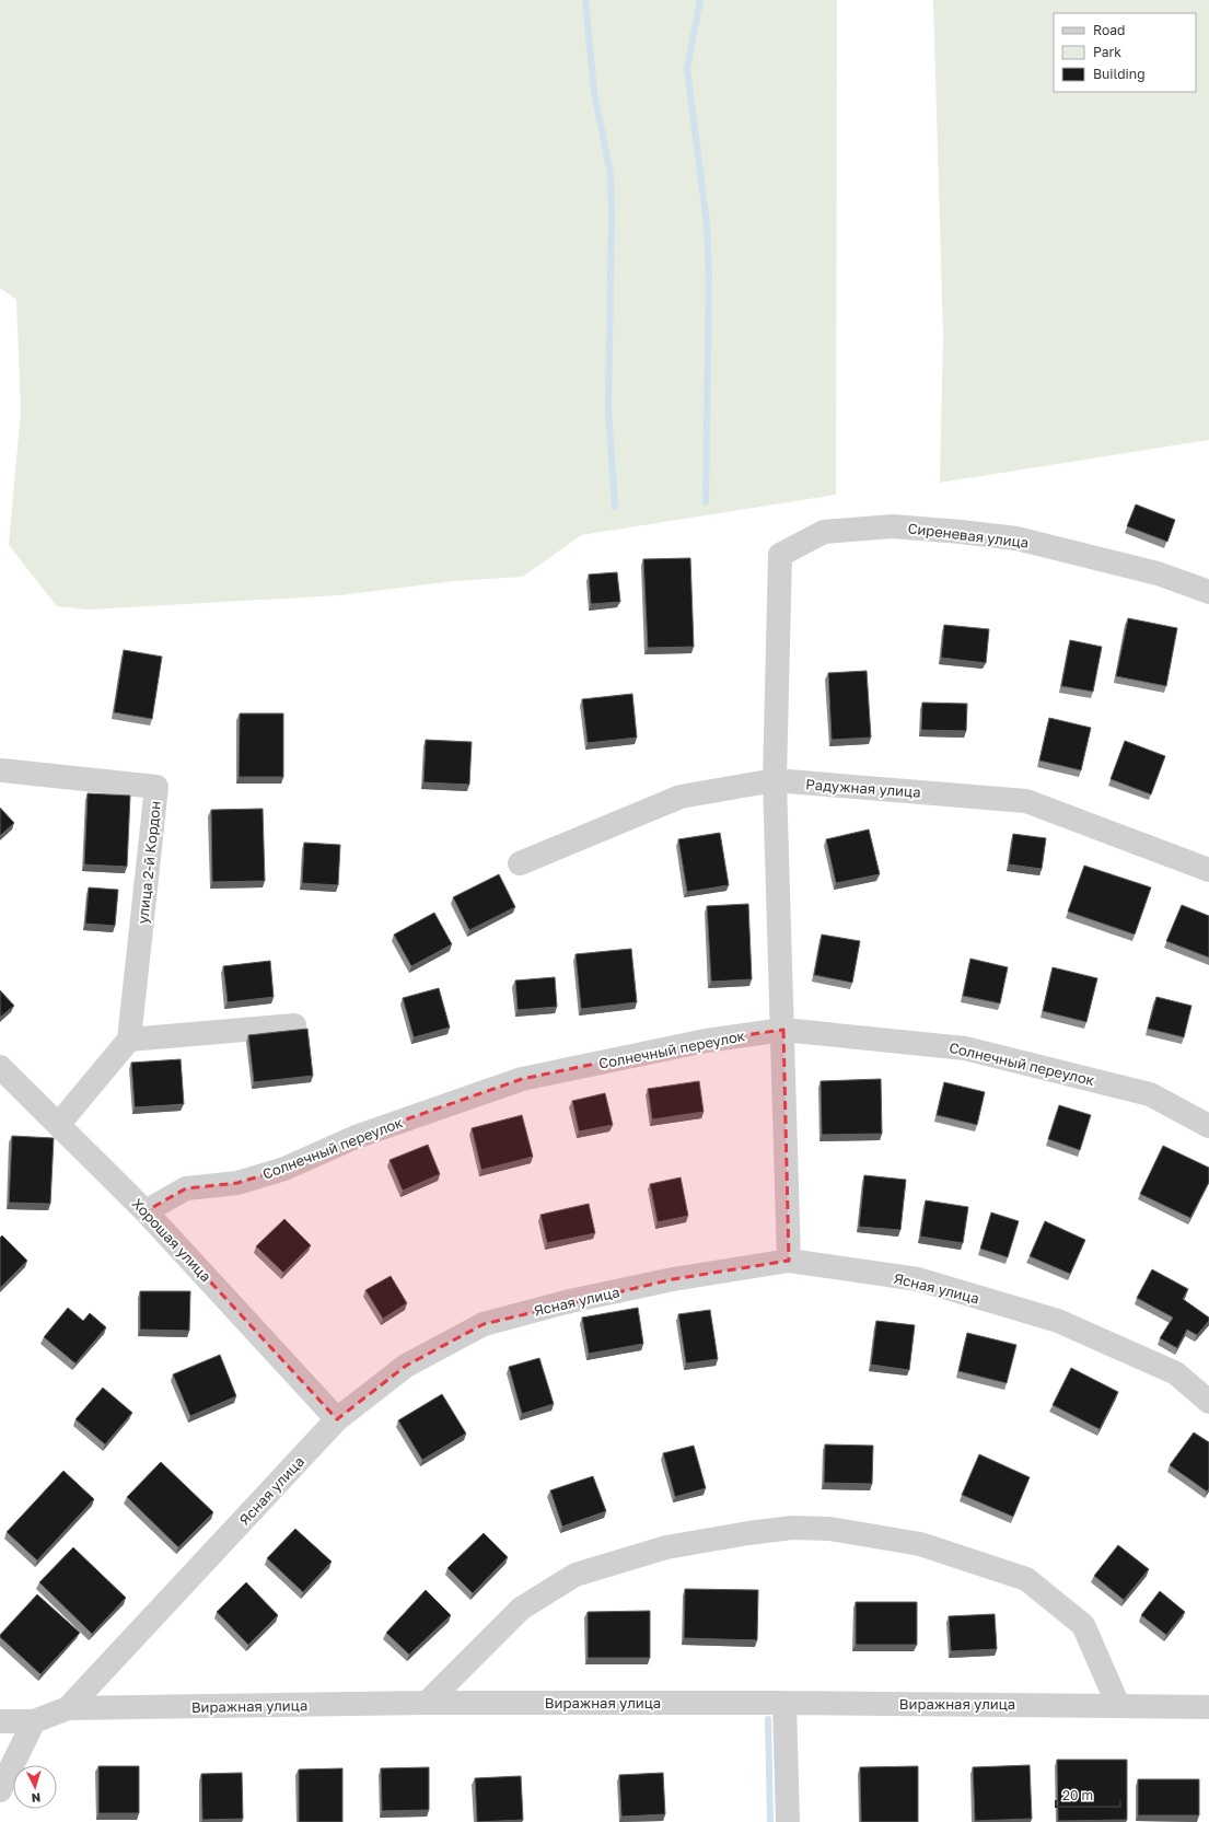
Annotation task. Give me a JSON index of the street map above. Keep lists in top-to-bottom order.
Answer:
{
  "streets": {
    "street": [
      "Сиреневая улица",
      "Радужная улица",
      "улица 2-й Кордон",
      "Солнечный переулок",
      "Хорошая улица",
      "Ясная улица",
      "Виражная улица"
    ]
  },
  "crossings": [
    ["Сиреневая улица", "Радужная улица"],
    ["Солнечный переулок", "Хорошая улица"],
    ["Хорошая улица", "Ясная улица"],
    ["Ясная улица", "Виражная улица"]
  ],
  "legend": ["Road", "Park", "Building"],
  "scale_bar": "20 m",
  "north": "bottom"
}
